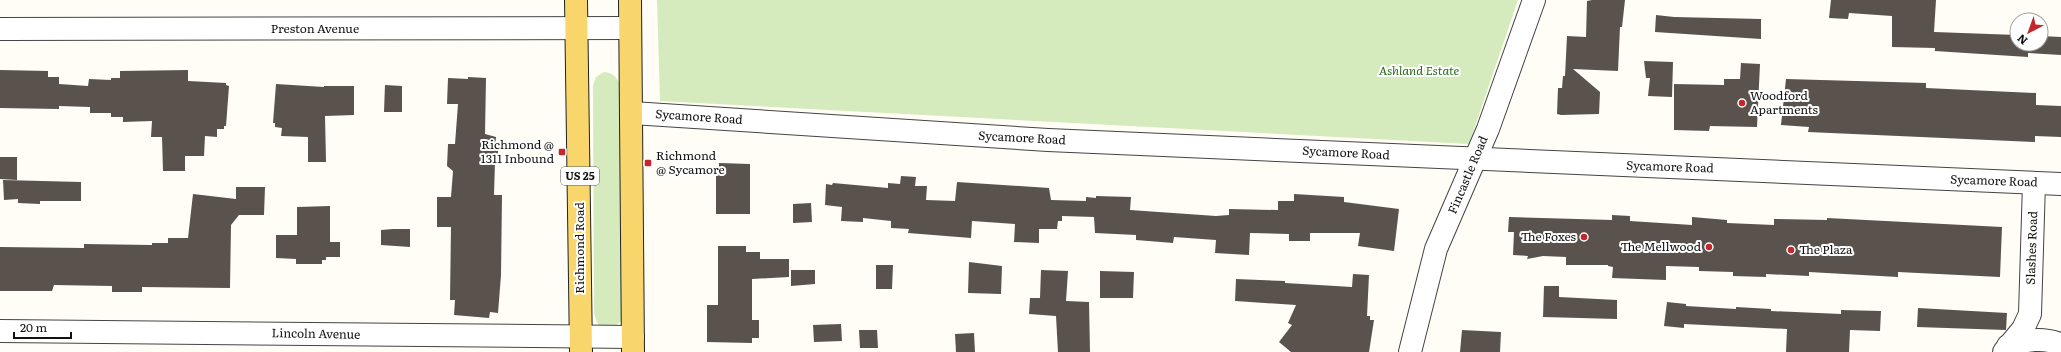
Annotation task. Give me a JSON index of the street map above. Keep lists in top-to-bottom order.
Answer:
{
  "streets": {
    "main road": ["US 25", "Richmond Road"],
    "street": [
      "Preston Avenue",
      "Sycamore Road",
      "Fincastle Road",
      "Slashes Road",
      "Lincoln Avenue"
    ]
  },
  "crossings": [
    ["Preston Avenue", "Richmond Road"],
    ["Sycamore Road", "Fincastle Road"],
    ["Sycamore Road", "Slashes Road"],
    ["Richmond Road", "Lincoln Avenue"]
  ],
  "parks": ["Ashland Estate"],
  "places": {
    "other": [
      "Woodford Apartments",
      "The Foxes",
      "The Mellwood",
      "The Plaza"
    ],
    "transit": ["Richmond @ 1311 Inbound", "Richmond @ Sycamore"]
  },
  "scale_bar": "20 m",
  "north": "bottom left"
}
